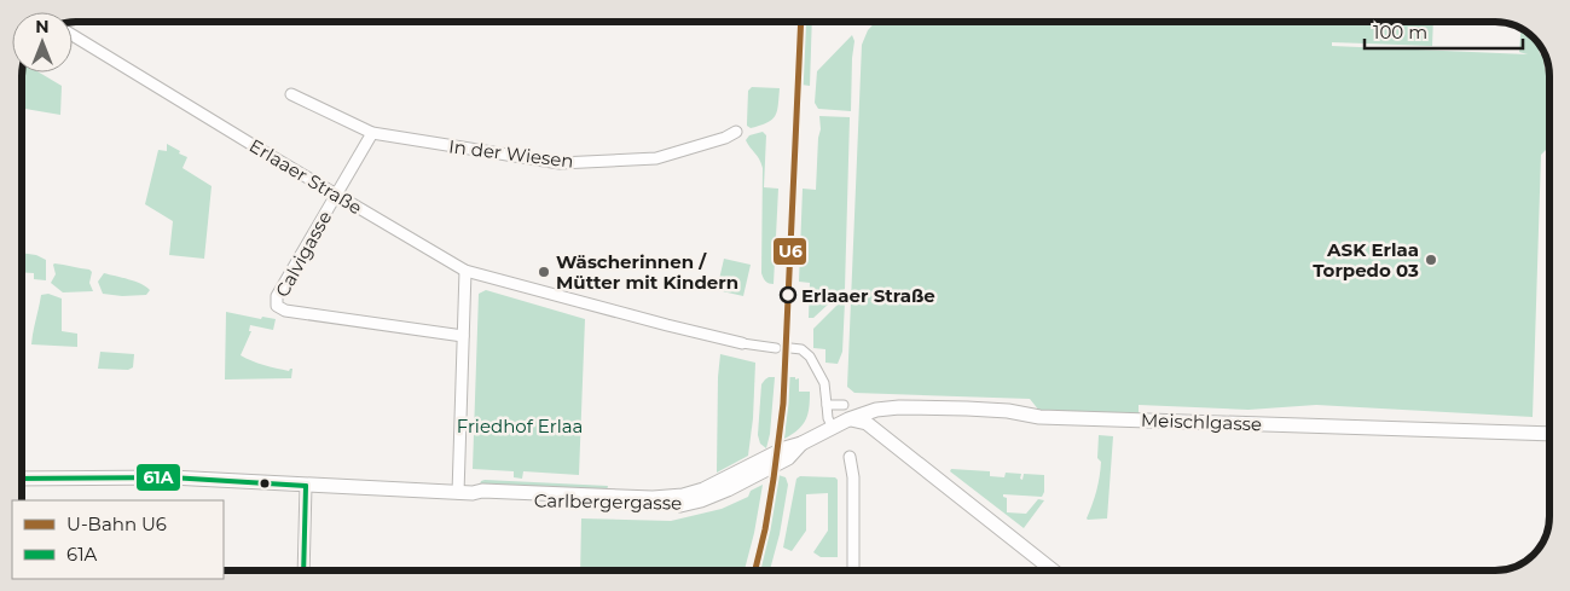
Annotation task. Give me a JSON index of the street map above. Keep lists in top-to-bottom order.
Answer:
{
  "streets": {
    "street": [
      "In der Wiesen",
      "Erlaaer Straße",
      "Calvigasse",
      "Meischlgasse",
      "Carlbergergasse"
    ]
  },
  "crossings": [
    ["In der Wiesen", "Calvigasse"],
    ["Erlaaer Straße", "Calvigasse"],
    ["Meischlgasse", "Carlbergergasse"]
  ],
  "parks": ["Friedhof Erlaa"],
  "places": ["ASK Erlaa Torpedo 03", "Wäscherinnen / Mütter mit Kindern", "Erlaaer Straße"],
  "lines": ["metro line U6", "transit line 61A"],
  "legend": ["U-Bahn U6", "61A"],
  "scale_bar": "100 m",
  "north": "top"
}
